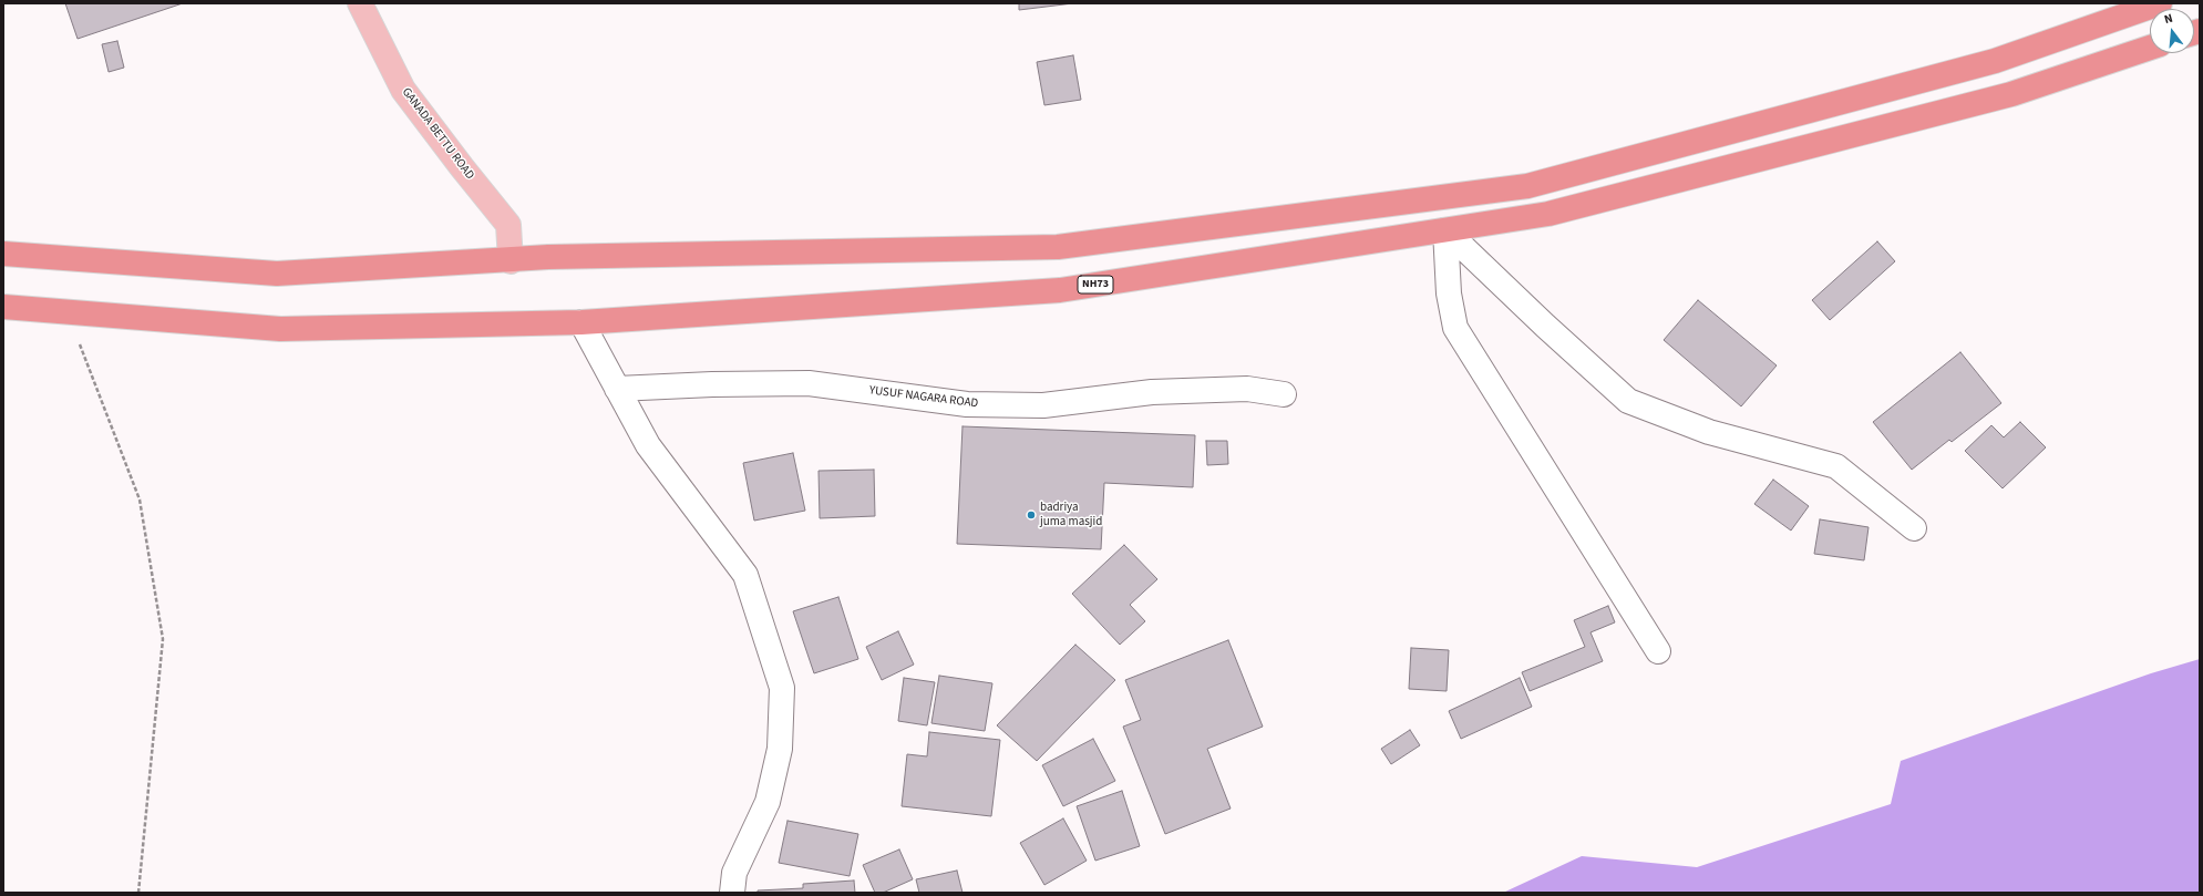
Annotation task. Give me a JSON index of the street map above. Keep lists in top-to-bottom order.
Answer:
{
  "streets": {
    "highway": ["NH73"],
    "main road": ["GANADA BETTU ROAD"],
    "street": ["YUSUF NAGARA ROAD"]
  },
  "places": ["badriya juma masjid"],
  "north": "top"
}
